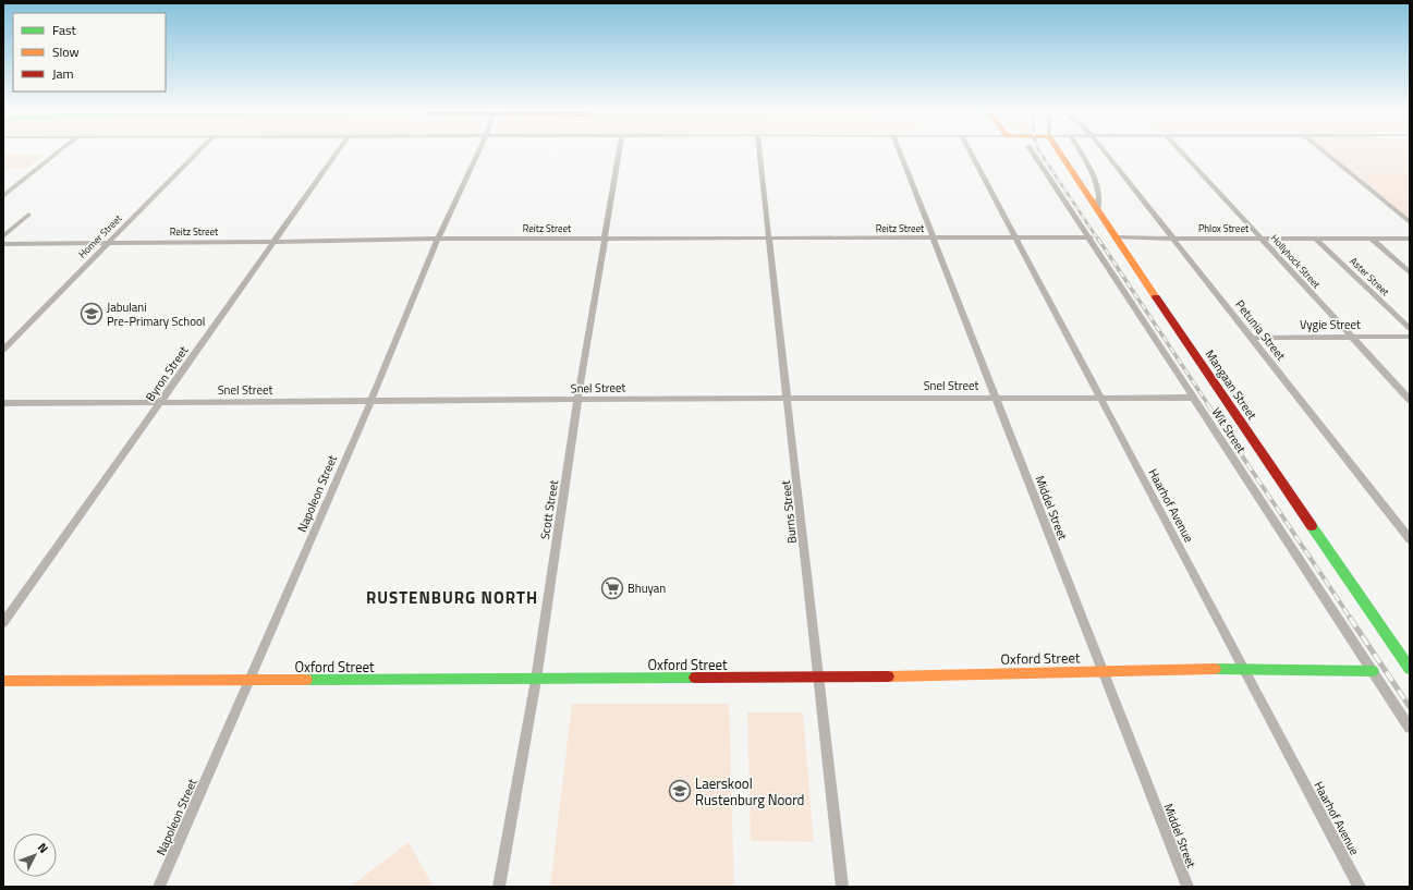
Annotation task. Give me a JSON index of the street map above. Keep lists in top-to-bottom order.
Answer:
{
  "streets": {
    "street": [
      "Reitz Street",
      "Phlox Street",
      "Homer Street",
      "Hollyhock Street",
      "Aster Street",
      "Vygie Street",
      "Petunia Street",
      "Byron Street",
      "Mangaan Street",
      "Snel Street",
      "Wit Street",
      "Napoleon Street",
      "Haarhof Avenue",
      "Middel Street",
      "Scott Street",
      "Burns Street",
      "Oxford Street"
    ]
  },
  "crossings": [
    ["Reitz Street", "Homer Street"],
    ["Reitz Street", "Byron Street"],
    ["Reitz Street", "Wit Street"],
    ["Reitz Street", "Napoleon Street"],
    ["Reitz Street", "Haarhof Avenue"],
    ["Reitz Street", "Middel Street"],
    ["Reitz Street", "Scott Street"],
    ["Reitz Street", "Burns Street"],
    ["Phlox Street", "Hollyhock Street"],
    ["Phlox Street", "Aster Street"],
    ["Phlox Street", "Petunia Street"],
    ["Phlox Street", "Mangaan Street"],
    ["Hollyhock Street", "Vygie Street"],
    ["Vygie Street", "Petunia Street"],
    ["Byron Street", "Snel Street"],
    ["Snel Street", "Wit Street"],
    ["Snel Street", "Napoleon Street"],
    ["Snel Street", "Haarhof Avenue"],
    ["Snel Street", "Middel Street"],
    ["Snel Street", "Scott Street"],
    ["Snel Street", "Burns Street"],
    ["Wit Street", "Oxford Street"],
    ["Napoleon Street", "Oxford Street"],
    ["Haarhof Avenue", "Oxford Street"],
    ["Middel Street", "Oxford Street"],
    ["Scott Street", "Oxford Street"],
    ["Burns Street", "Oxford Street"]
  ],
  "districts": ["RUSTENBURG NORTH"],
  "places": {
    "school or university": ["Jabulani Pre-Primary School", "Laerskool Rustenburg Noord"],
    "supermarket": ["Bhuyan"]
  },
  "legend": ["Fast", "Slow", "Jam"],
  "north": "top right"
}
